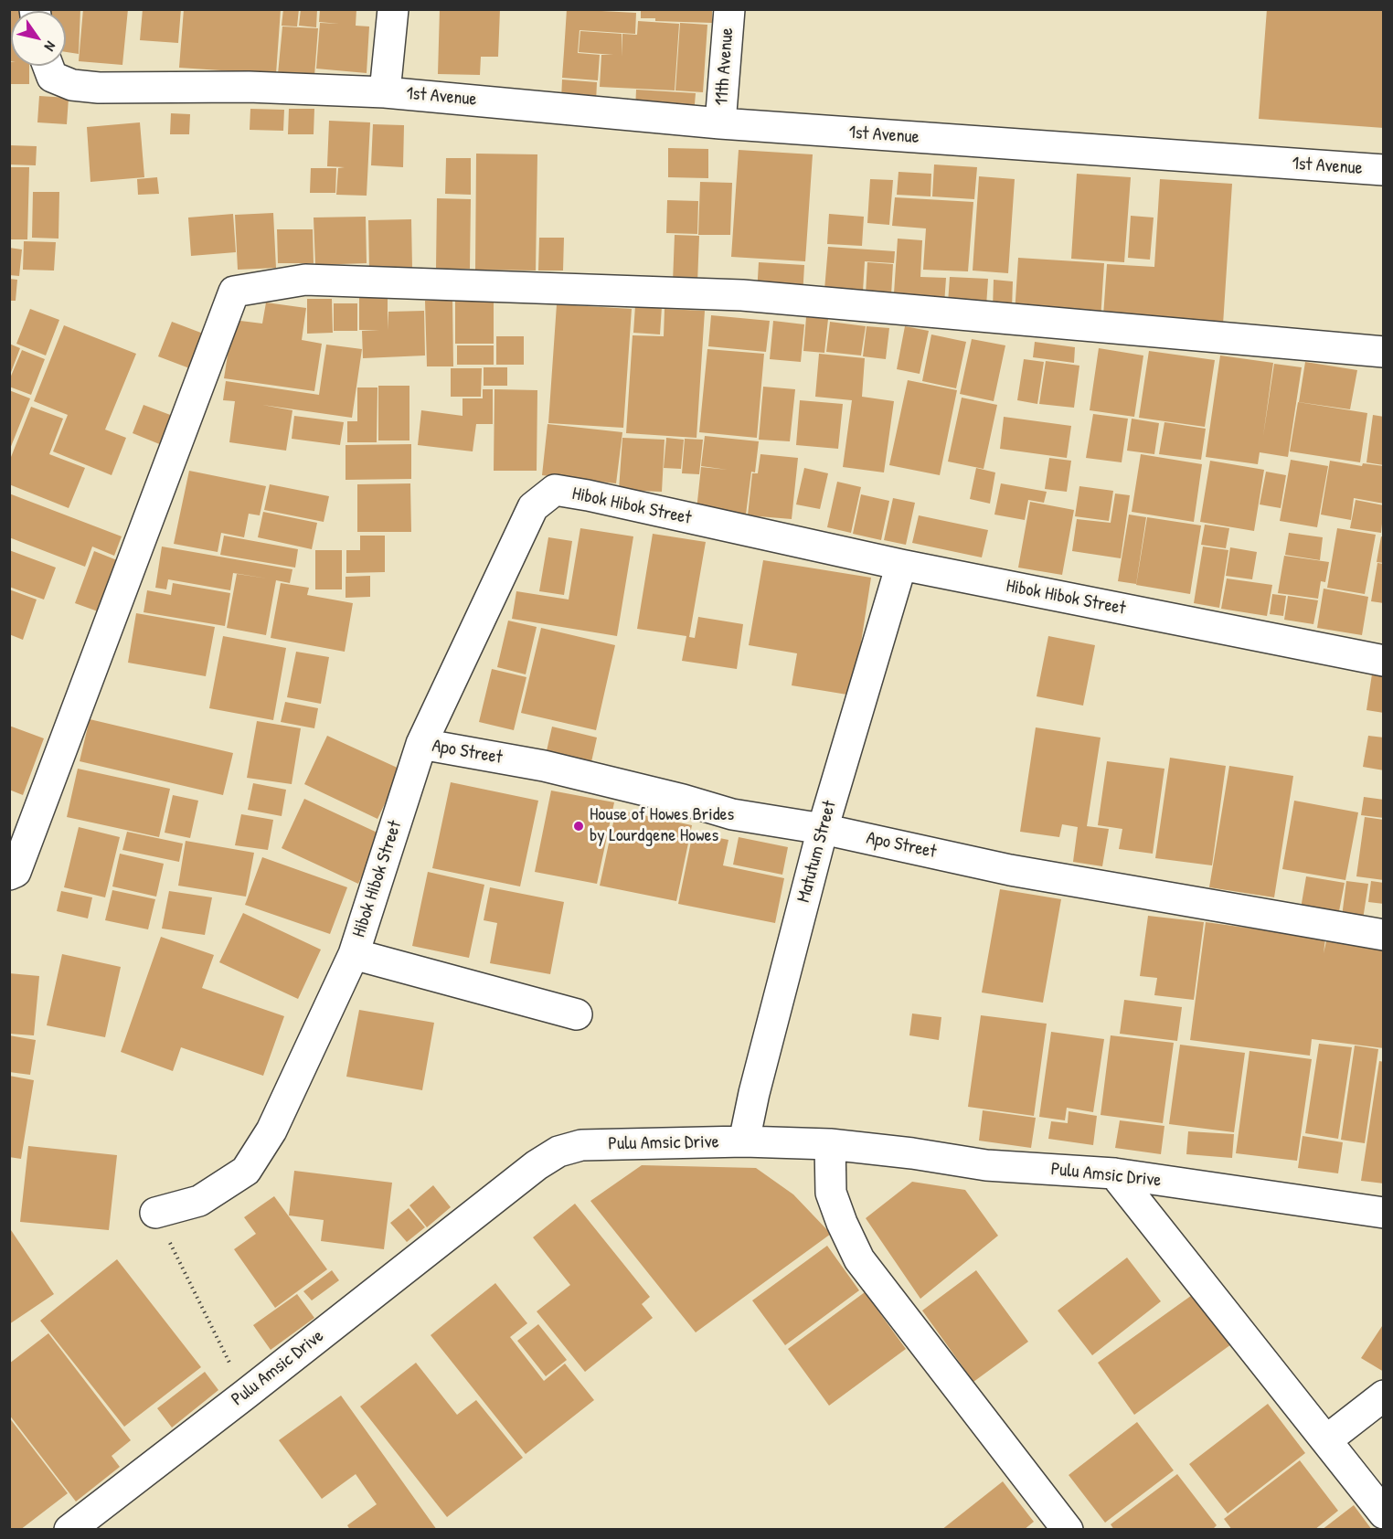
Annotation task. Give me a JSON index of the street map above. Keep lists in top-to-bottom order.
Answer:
{
  "streets": {
    "street": [
      "11th Avenue",
      "1st Avenue",
      "Hibok Hibok Street",
      "Apo Street",
      "Matutum Street",
      "Pulu Amsic Drive"
    ]
  },
  "crossings": [
    ["11th Avenue", "1st Avenue"],
    ["Hibok Hibok Street", "Apo Street"],
    ["Hibok Hibok Street", "Matutum Street"],
    ["Apo Street", "Matutum Street"],
    ["Matutum Street", "Pulu Amsic Drive"]
  ],
  "places": ["House of Howes Brides by Lourdgene Howes"],
  "north": "bottom right"
}
